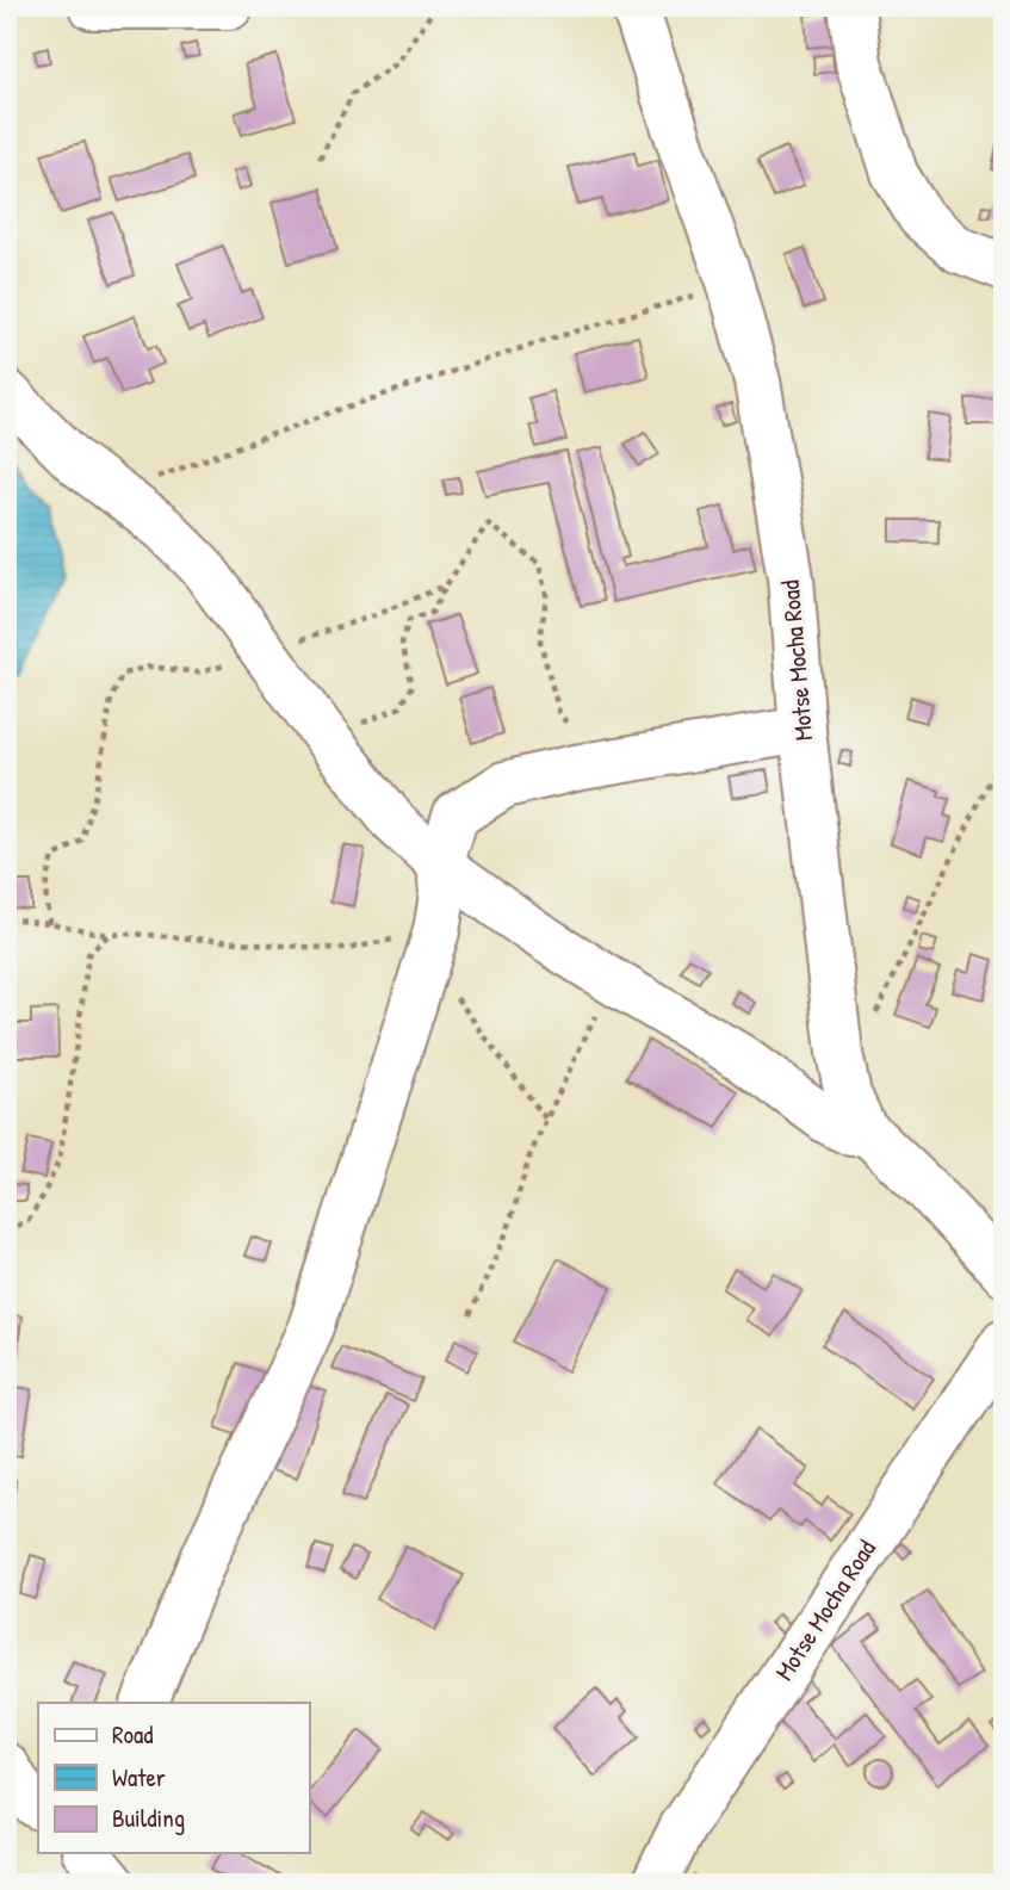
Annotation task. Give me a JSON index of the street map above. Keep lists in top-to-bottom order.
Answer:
{
  "streets": {
    "street": ["Motse Mocha Road"]
  },
  "legend": ["Road", "Water", "Building"]
}
